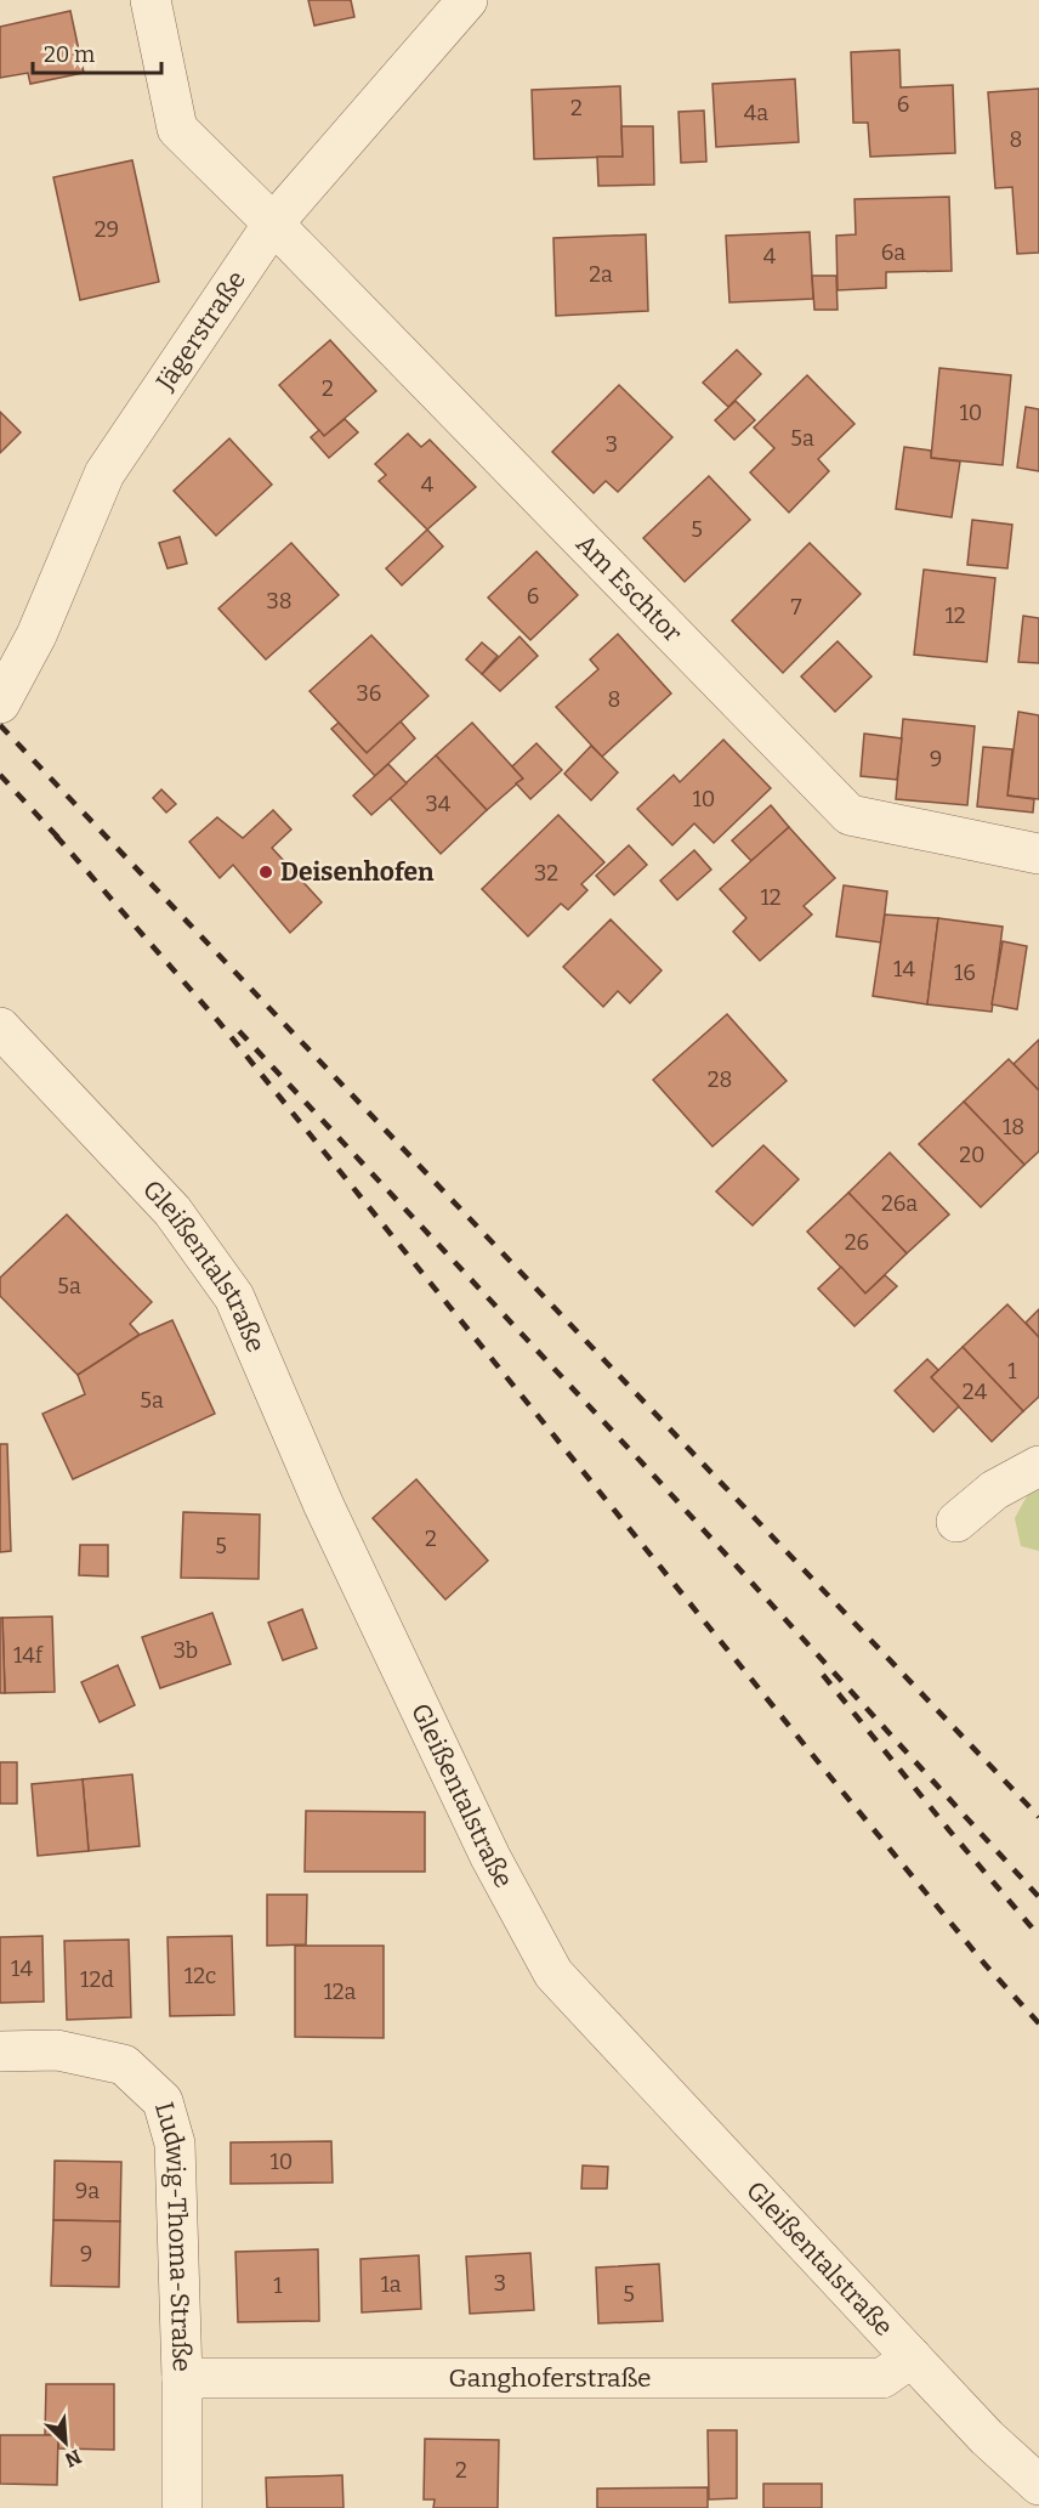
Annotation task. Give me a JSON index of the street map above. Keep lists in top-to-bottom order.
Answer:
{
  "streets": {
    "street": [
      "Jägerstraße",
      "Am Eschtor",
      "Gleißentalstraße",
      "Ludwig-Thoma-Straße",
      "Ganghoferstraße"
    ]
  },
  "crossings": [
    ["Jägerstraße", "Am Eschtor"],
    ["Gleißentalstraße", "Ganghoferstraße"],
    ["Ludwig-Thoma-Straße", "Ganghoferstraße"]
  ],
  "places": ["Deisenhofen"],
  "house_numbers": [
    "6",
    "2",
    "4a",
    "8",
    "29",
    "6a",
    "4",
    "2a",
    "2",
    "10",
    "5a",
    "3",
    "4",
    "5",
    "6",
    "38",
    "7",
    "12",
    "36",
    "8",
    "9",
    "10",
    "34",
    "32",
    "12",
    "14",
    "16",
    "28",
    "18",
    "20",
    "26a",
    "26",
    "5a",
    "1",
    "24",
    "5a",
    "2",
    "5",
    "3b",
    "14f",
    "14",
    "12c",
    "12d",
    "12a",
    "10",
    "9a",
    "9",
    "3",
    "1a",
    "1",
    "5",
    "2"
  ],
  "scale_bar": "20 m",
  "north": "bottom right"
}
